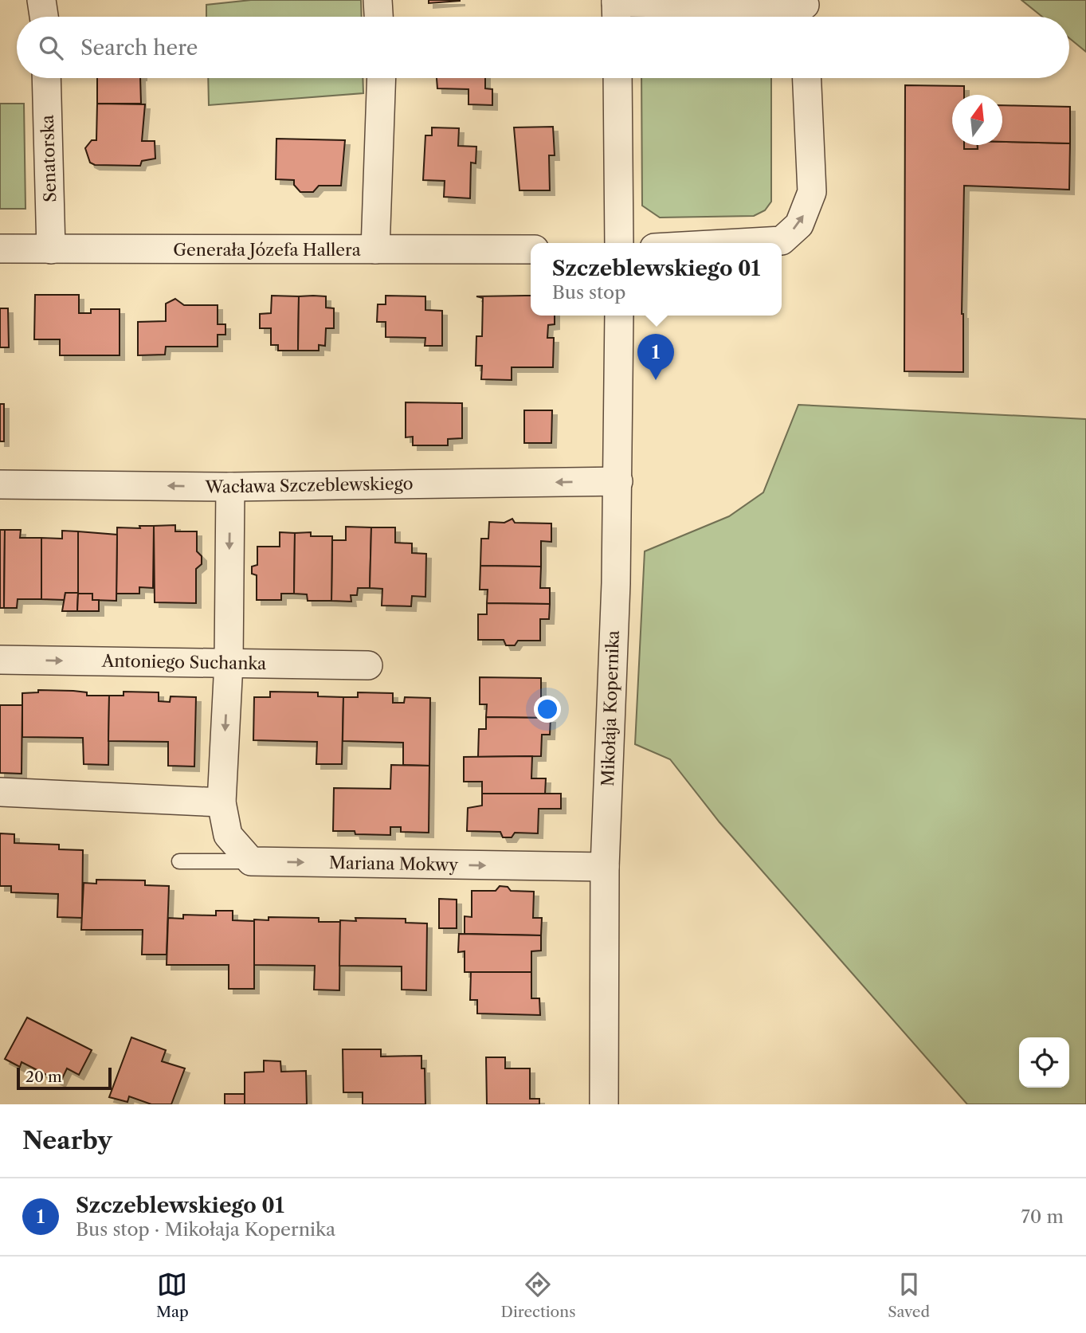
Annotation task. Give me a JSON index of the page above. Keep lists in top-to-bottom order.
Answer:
{
  "streets": {
    "street": [
      "Senatorska",
      "Generała Józefa Hallera",
      "Wacława Szczeblewskiego",
      "Antoniego Suchanka",
      "Mikołaja Kopernika",
      "Mariana Mokwy"
    ]
  },
  "crossings": [
    ["Senatorska", "Generała Józefa Hallera"],
    ["Wacława Szczeblewskiego", "Mikołaja Kopernika"],
    ["Mikołaja Kopernika", "Mariana Mokwy"]
  ],
  "one_way": ["Wacława Szczeblewskiego", "Mariana Mokwy"],
  "scale_bar": "20 m",
  "north": "top",
  "page": {
    "search": "Search here",
    "popup": ["Szczeblewskiego 01", "Bus stop"],
    "pins": "1",
    "scale": "20 m",
    "heading": "Nearby",
    "list": [
      {
        "mark": "1",
        "name": "Szczeblewskiego 01",
        "note": "Bus stop · Mikołaja Kopernika",
        "value": "70 m"
      }
    ],
    "nav": ["Map", "Directions", "Saved"]
  }
}
